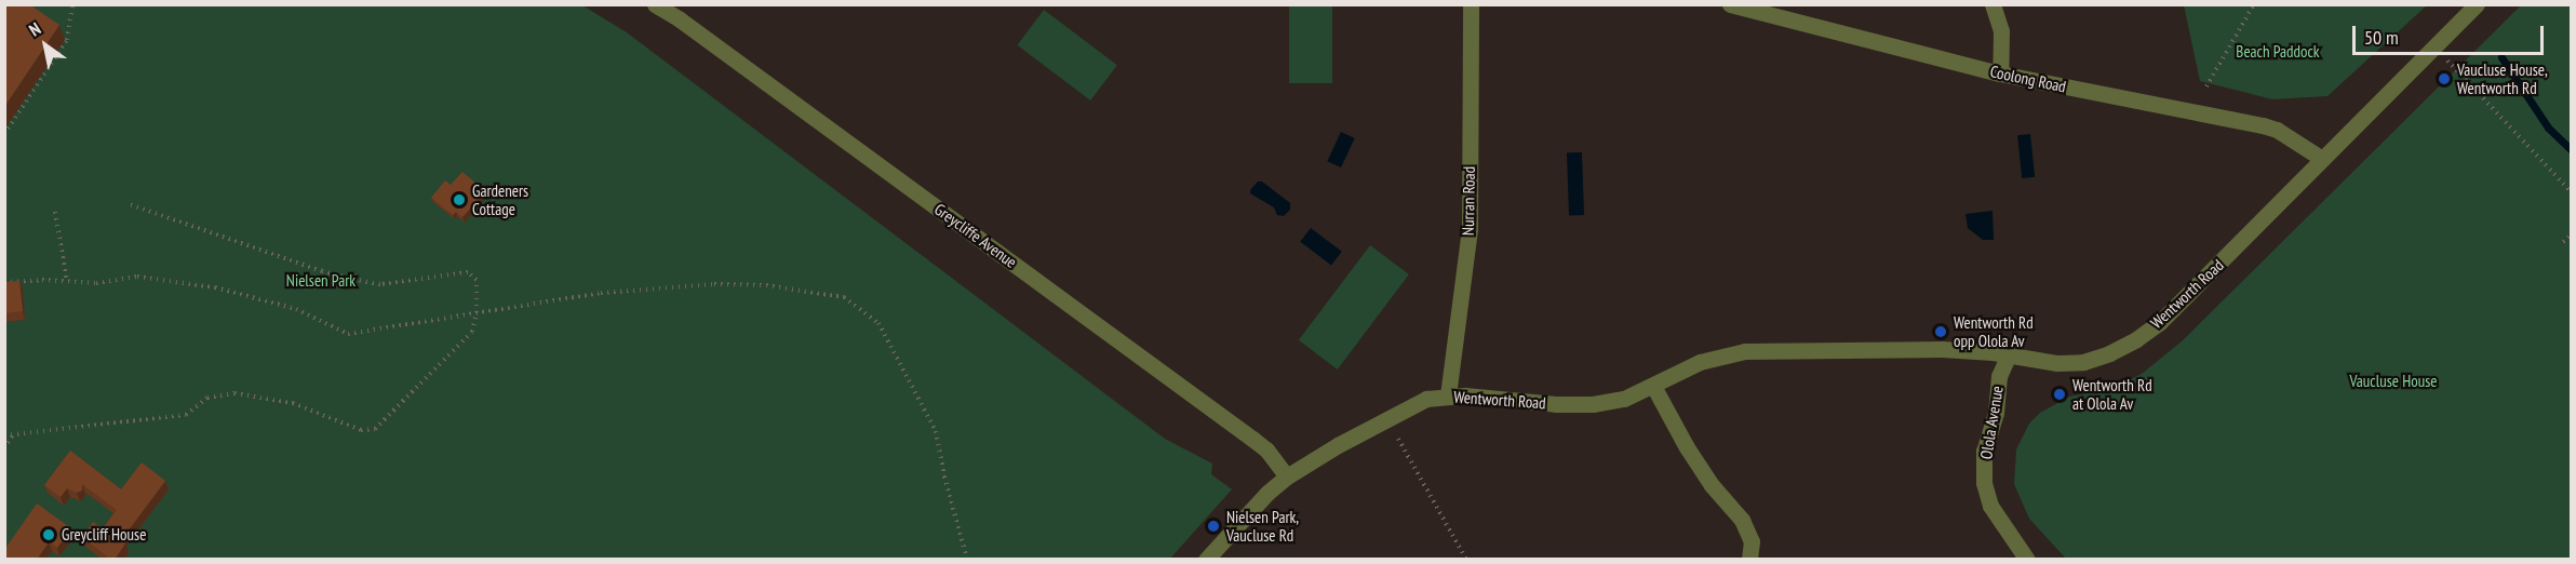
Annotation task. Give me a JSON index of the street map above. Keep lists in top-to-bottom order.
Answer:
{
  "streets": {
    "street": [
      "Coolong Road",
      "Nurran Road",
      "Greycliffe Avenue",
      "Wentworth Road",
      "Olola Avenue"
    ]
  },
  "crossings": [
    ["Coolong Road", "Wentworth Road"],
    ["Nurran Road", "Wentworth Road"],
    ["Greycliffe Avenue", "Wentworth Road"],
    ["Wentworth Road", "Olola Avenue"]
  ],
  "parks": ["Beach Paddock", "Nielsen Park", "Vaucluse House"],
  "places": [
    "Vaucluse House, Wentworth Rd",
    "Gardeners Cottage",
    "Wentworth Rd opp Olola Av",
    "Wentworth Rd at Olola Av",
    "Nielsen Park, Vaucluse Rd",
    "Greycliff House"
  ],
  "scale_bar": "50 m",
  "north": "top left"
}
